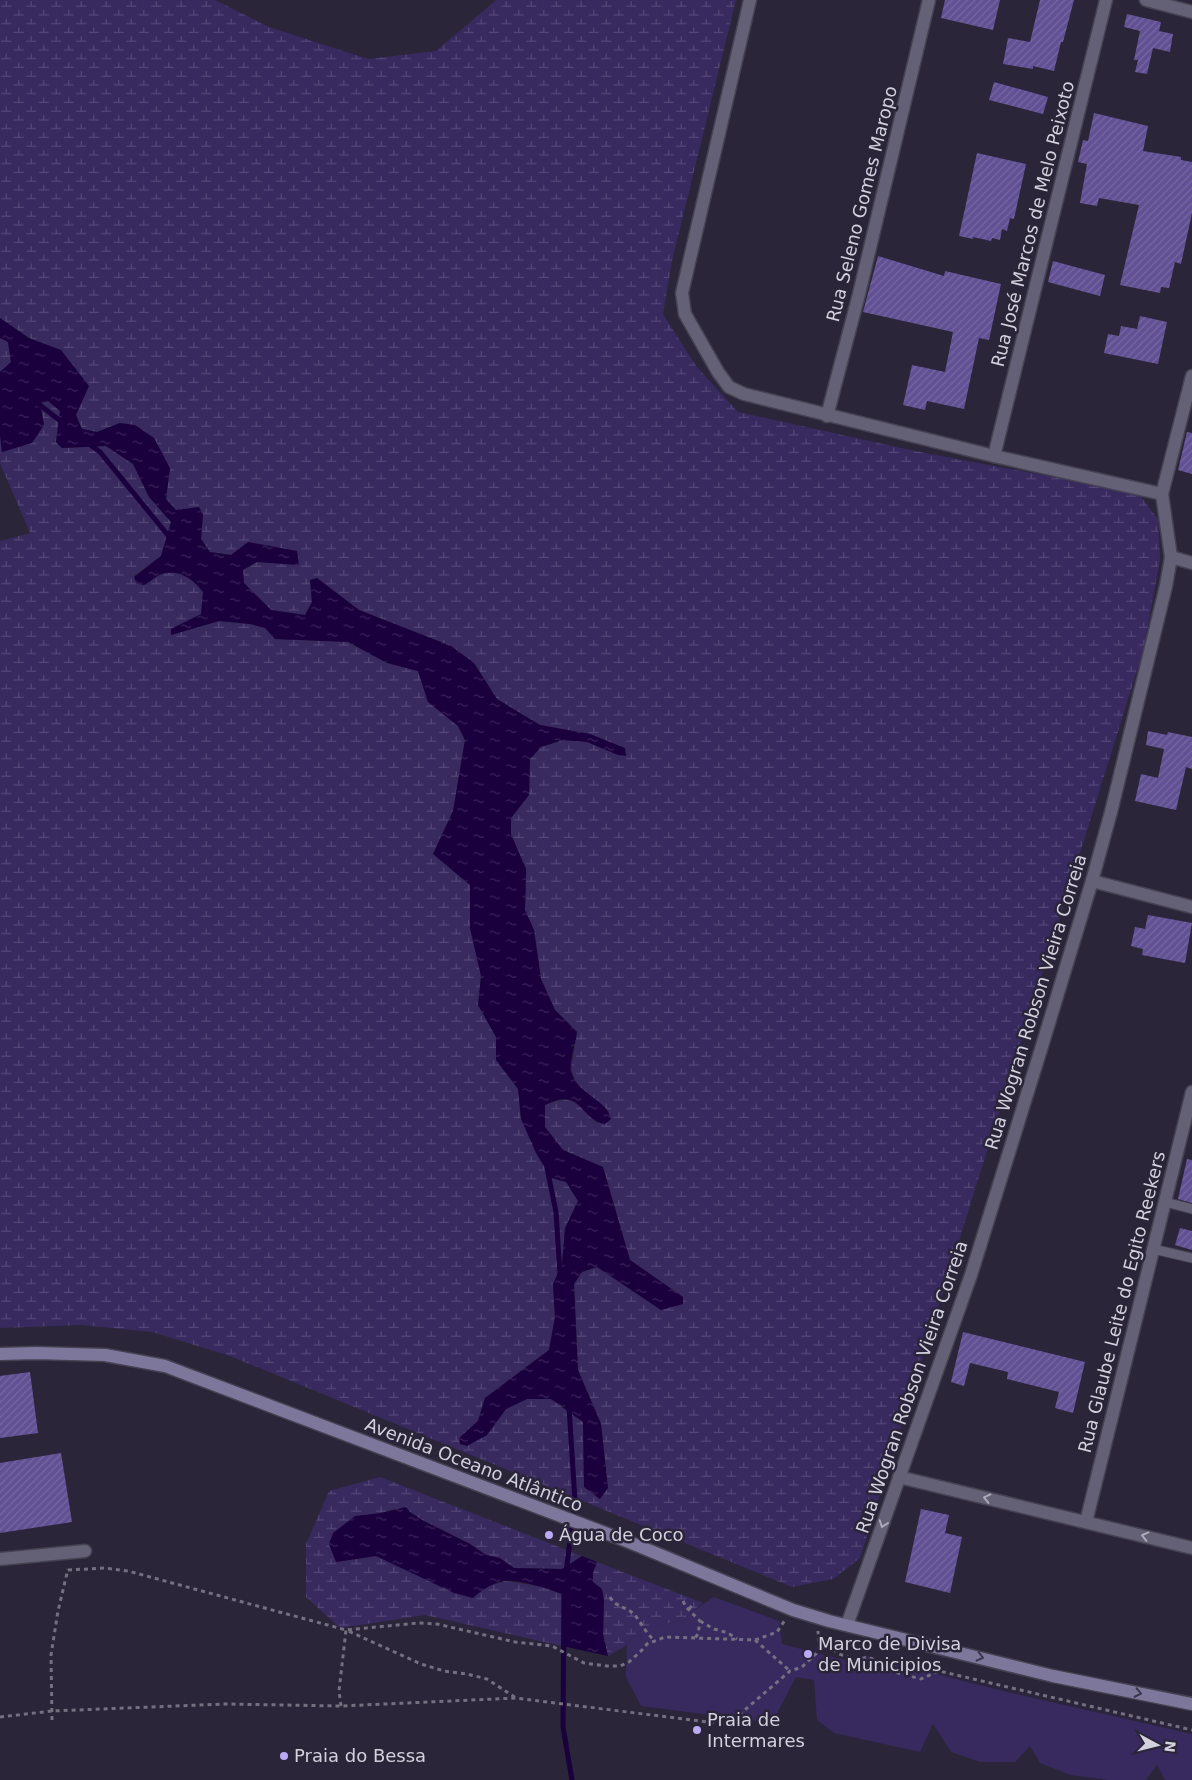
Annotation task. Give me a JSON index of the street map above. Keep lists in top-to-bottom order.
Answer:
{
  "streets": {
    "main road": ["Avenida Oceano Atlântico"],
    "street": [
      "Rua Seleno Gomes Maropo",
      "Rua José Marcos de Melo Peixoto",
      "Rua Wogran Robson Vieira Correia",
      "Rua Glaube Leite do Egito Reekers"
    ]
  },
  "crossings": [
    ["Rua Wogran Robson Vieira Correia", "Avenida Oceano Atlântico"]
  ],
  "places": [
    "Água de Coco",
    "Marco de Divisa de Municipios",
    "Praia de Intermares",
    "Praia do Bessa"
  ],
  "north": "right"
}
